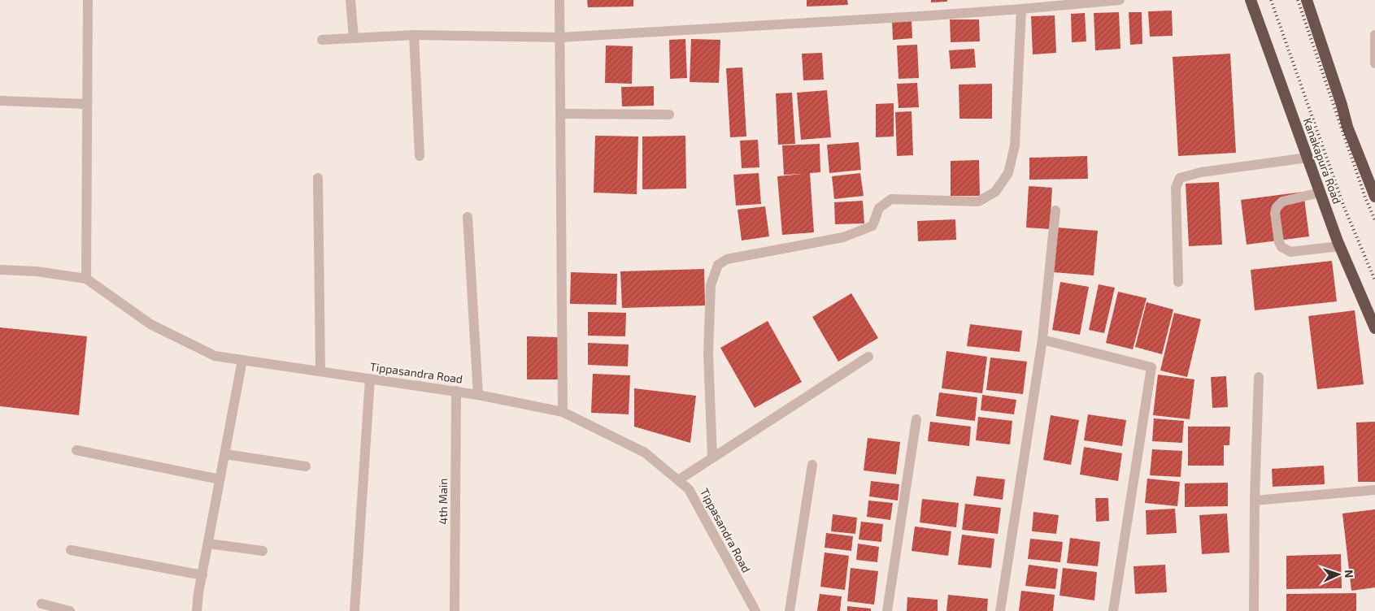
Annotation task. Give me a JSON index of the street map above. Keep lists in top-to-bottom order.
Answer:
{
  "streets": {
    "highway": ["Kanakapura Road"],
    "street": ["Tippasandra Road", "4th Main"]
  },
  "crossings": [
    ["Tippasandra Road", "4th Main"]
  ],
  "north": "right"
}
